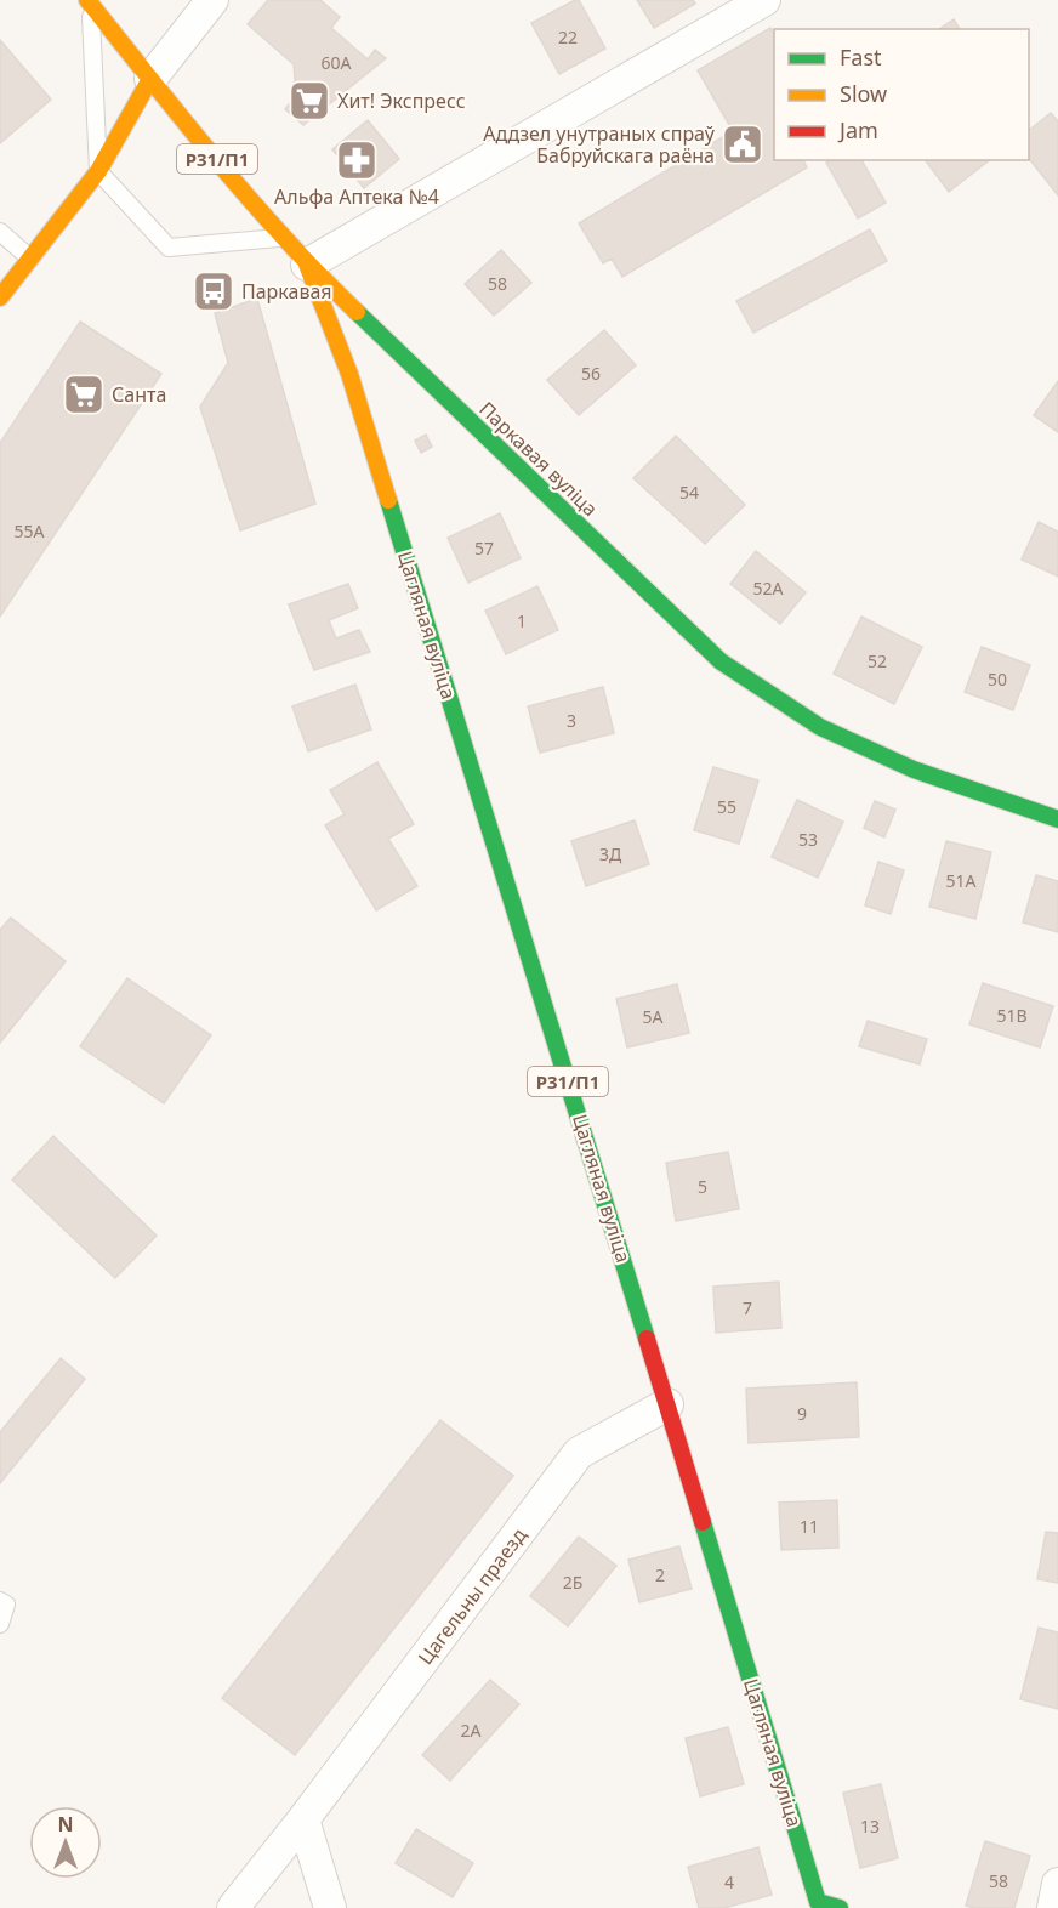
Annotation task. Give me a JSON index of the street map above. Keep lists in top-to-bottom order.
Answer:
{
  "streets": {
    "main road": ["Р31/П1", "Паркавая вуліца", "Цагляная вуліца"],
    "street": ["Цагельны праезд"]
  },
  "crossings": [
    ["Паркавая вуліца", "Цагляная вуліца"],
    ["Цагляная вуліца", "Цагельны праезд"]
  ],
  "places": {
    "supermarket": ["Хит! Экспресс", "Санта"],
    "public building": ["Аддзел унутраных спраў Бабруйскага раёна"],
    "pharmacy": ["Альфа Аптека №4"],
    "bus stop": ["Паркавая"]
  },
  "house_numbers": [
    "22",
    "60А",
    "58",
    "56",
    "54",
    "55А",
    "57",
    "52А",
    "1",
    "52",
    "50",
    "3",
    "55",
    "53",
    "3Д",
    "51А",
    "51В",
    "5А",
    "5",
    "7",
    "9",
    "11",
    "2",
    "2Б",
    "2А",
    "13",
    "58",
    "4"
  ],
  "legend": ["Fast", "Slow", "Jam"],
  "north": "top"
}
